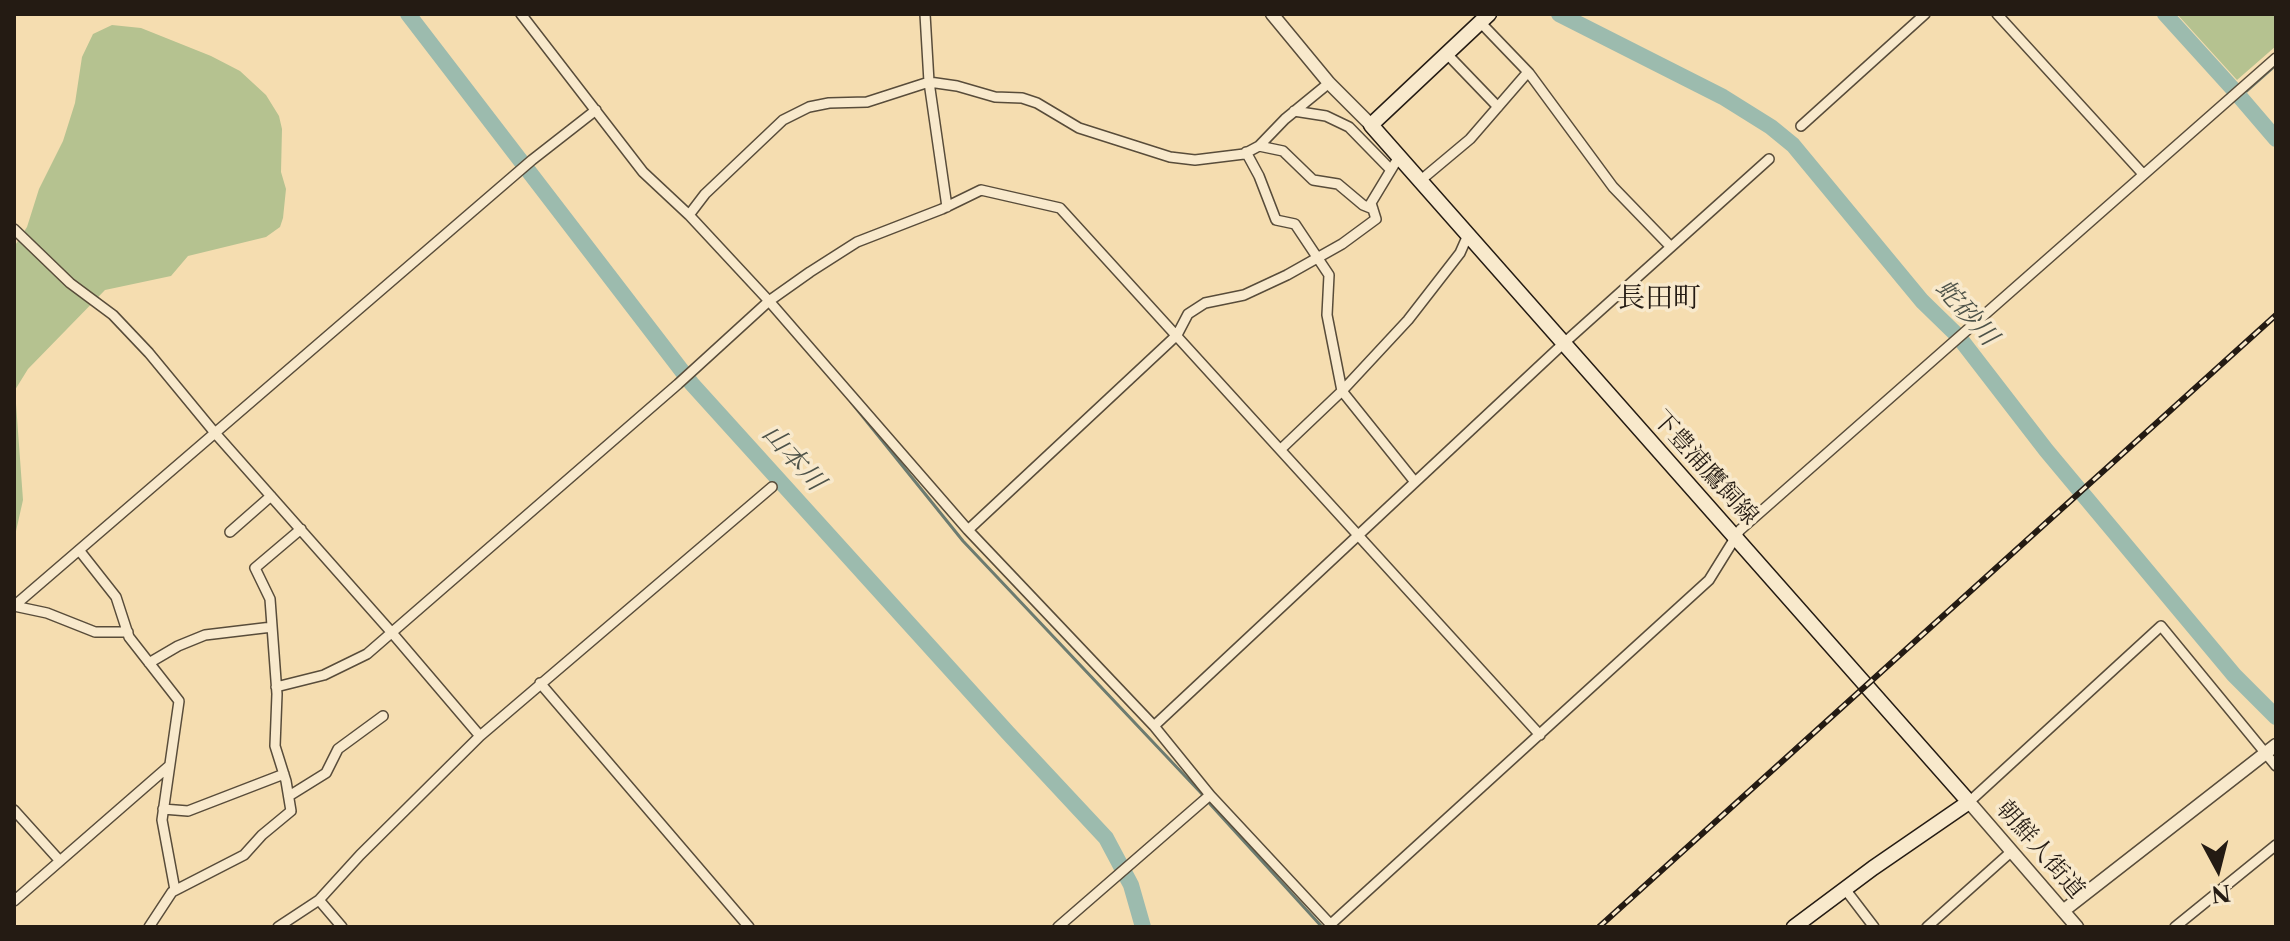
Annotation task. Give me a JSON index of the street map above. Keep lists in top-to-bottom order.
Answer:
{
  "streets": {
    "main road": ["下豊浦鷹飼線"],
    "street": ["朝鮮人街道"]
  },
  "crossings": [
    ["下豊浦鷹飼線", "朝鮮人街道"]
  ],
  "districts": ["長田町"],
  "water": ["蛇砂川", "山本川"],
  "north": "bottom"
}
